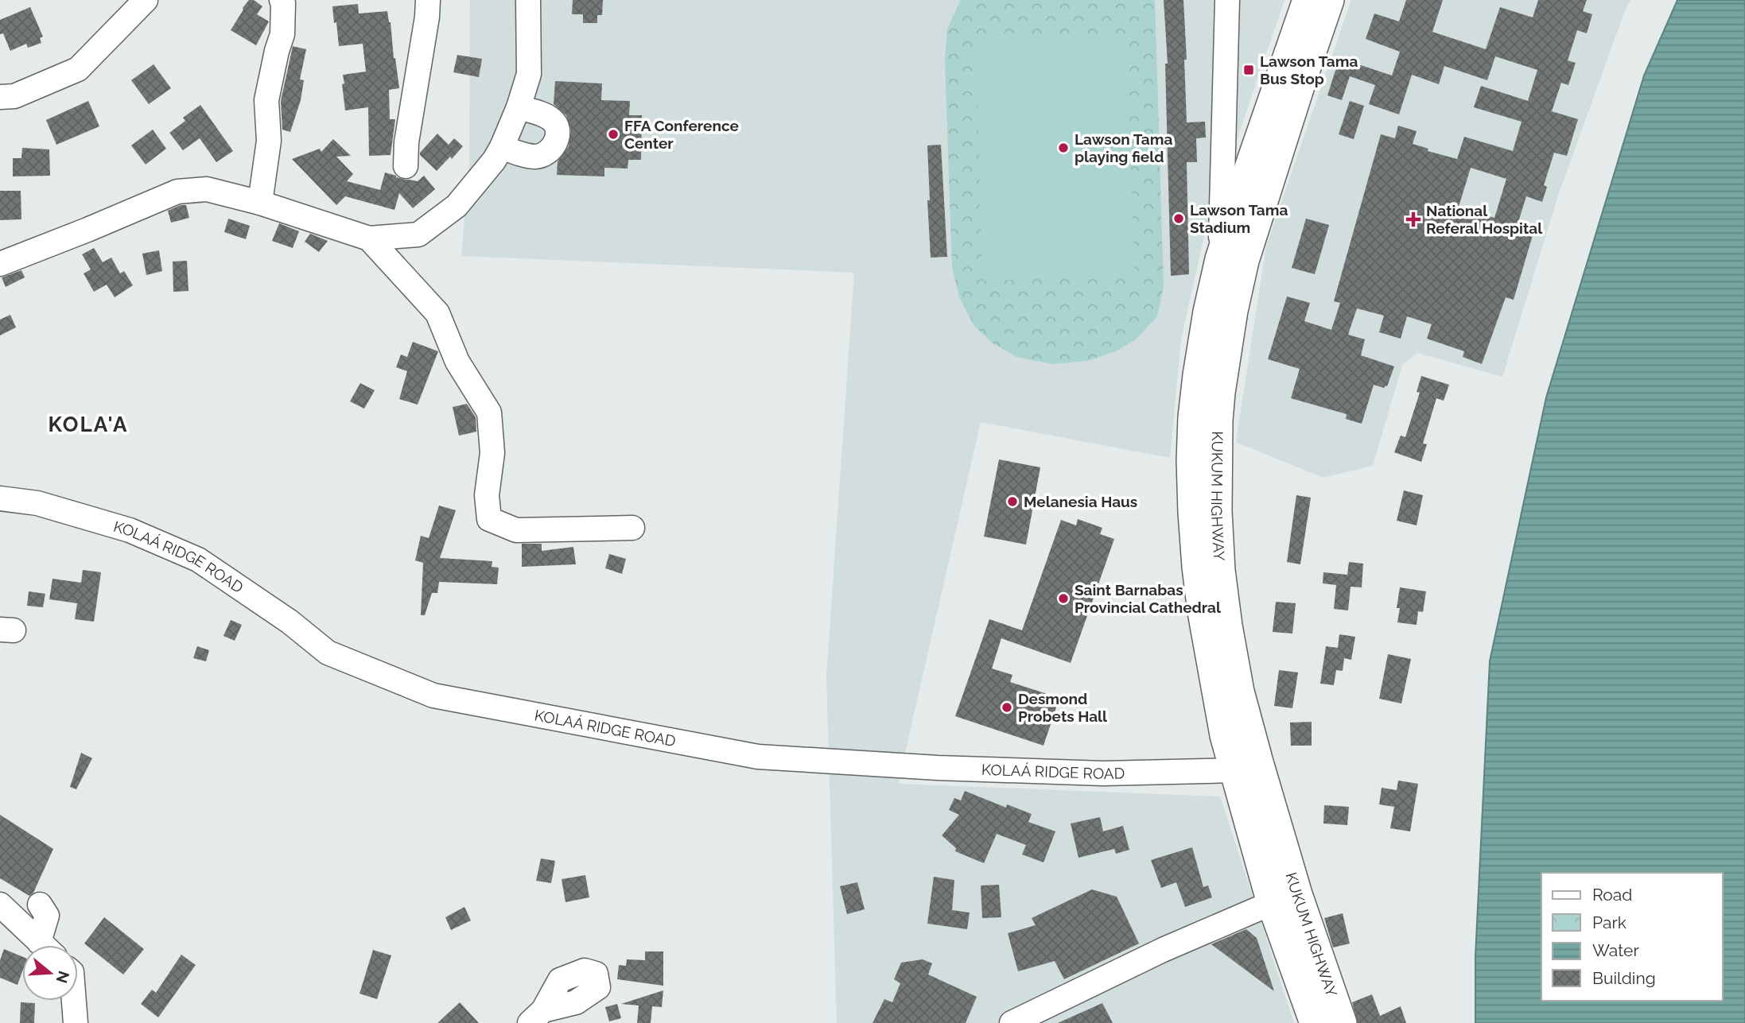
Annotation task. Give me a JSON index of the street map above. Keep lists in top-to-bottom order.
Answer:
{
  "streets": {
    "main road": ["KUKUM HIGHWAY"],
    "street": ["KOLAÁ RIDGE ROAD"]
  },
  "crossings": [
    ["KUKUM HIGHWAY", "KOLAÁ RIDGE ROAD"]
  ],
  "districts": ["KOLA'A"],
  "places": {
    "transit": ["Lawson Tama Bus Stop"],
    "other": [
      "FFA Conference Center",
      "Lawson Tama playing field",
      "Lawson Tama Stadium",
      "Melanesia Haus",
      "Saint Barnabas Provincial Cathedral",
      "Desmond Probets Hall"
    ],
    "health": ["National Referal Hospital"]
  },
  "legend": [
    "Road",
    "Park",
    "Water",
    "Building"
  ],
  "north": "right"
}
